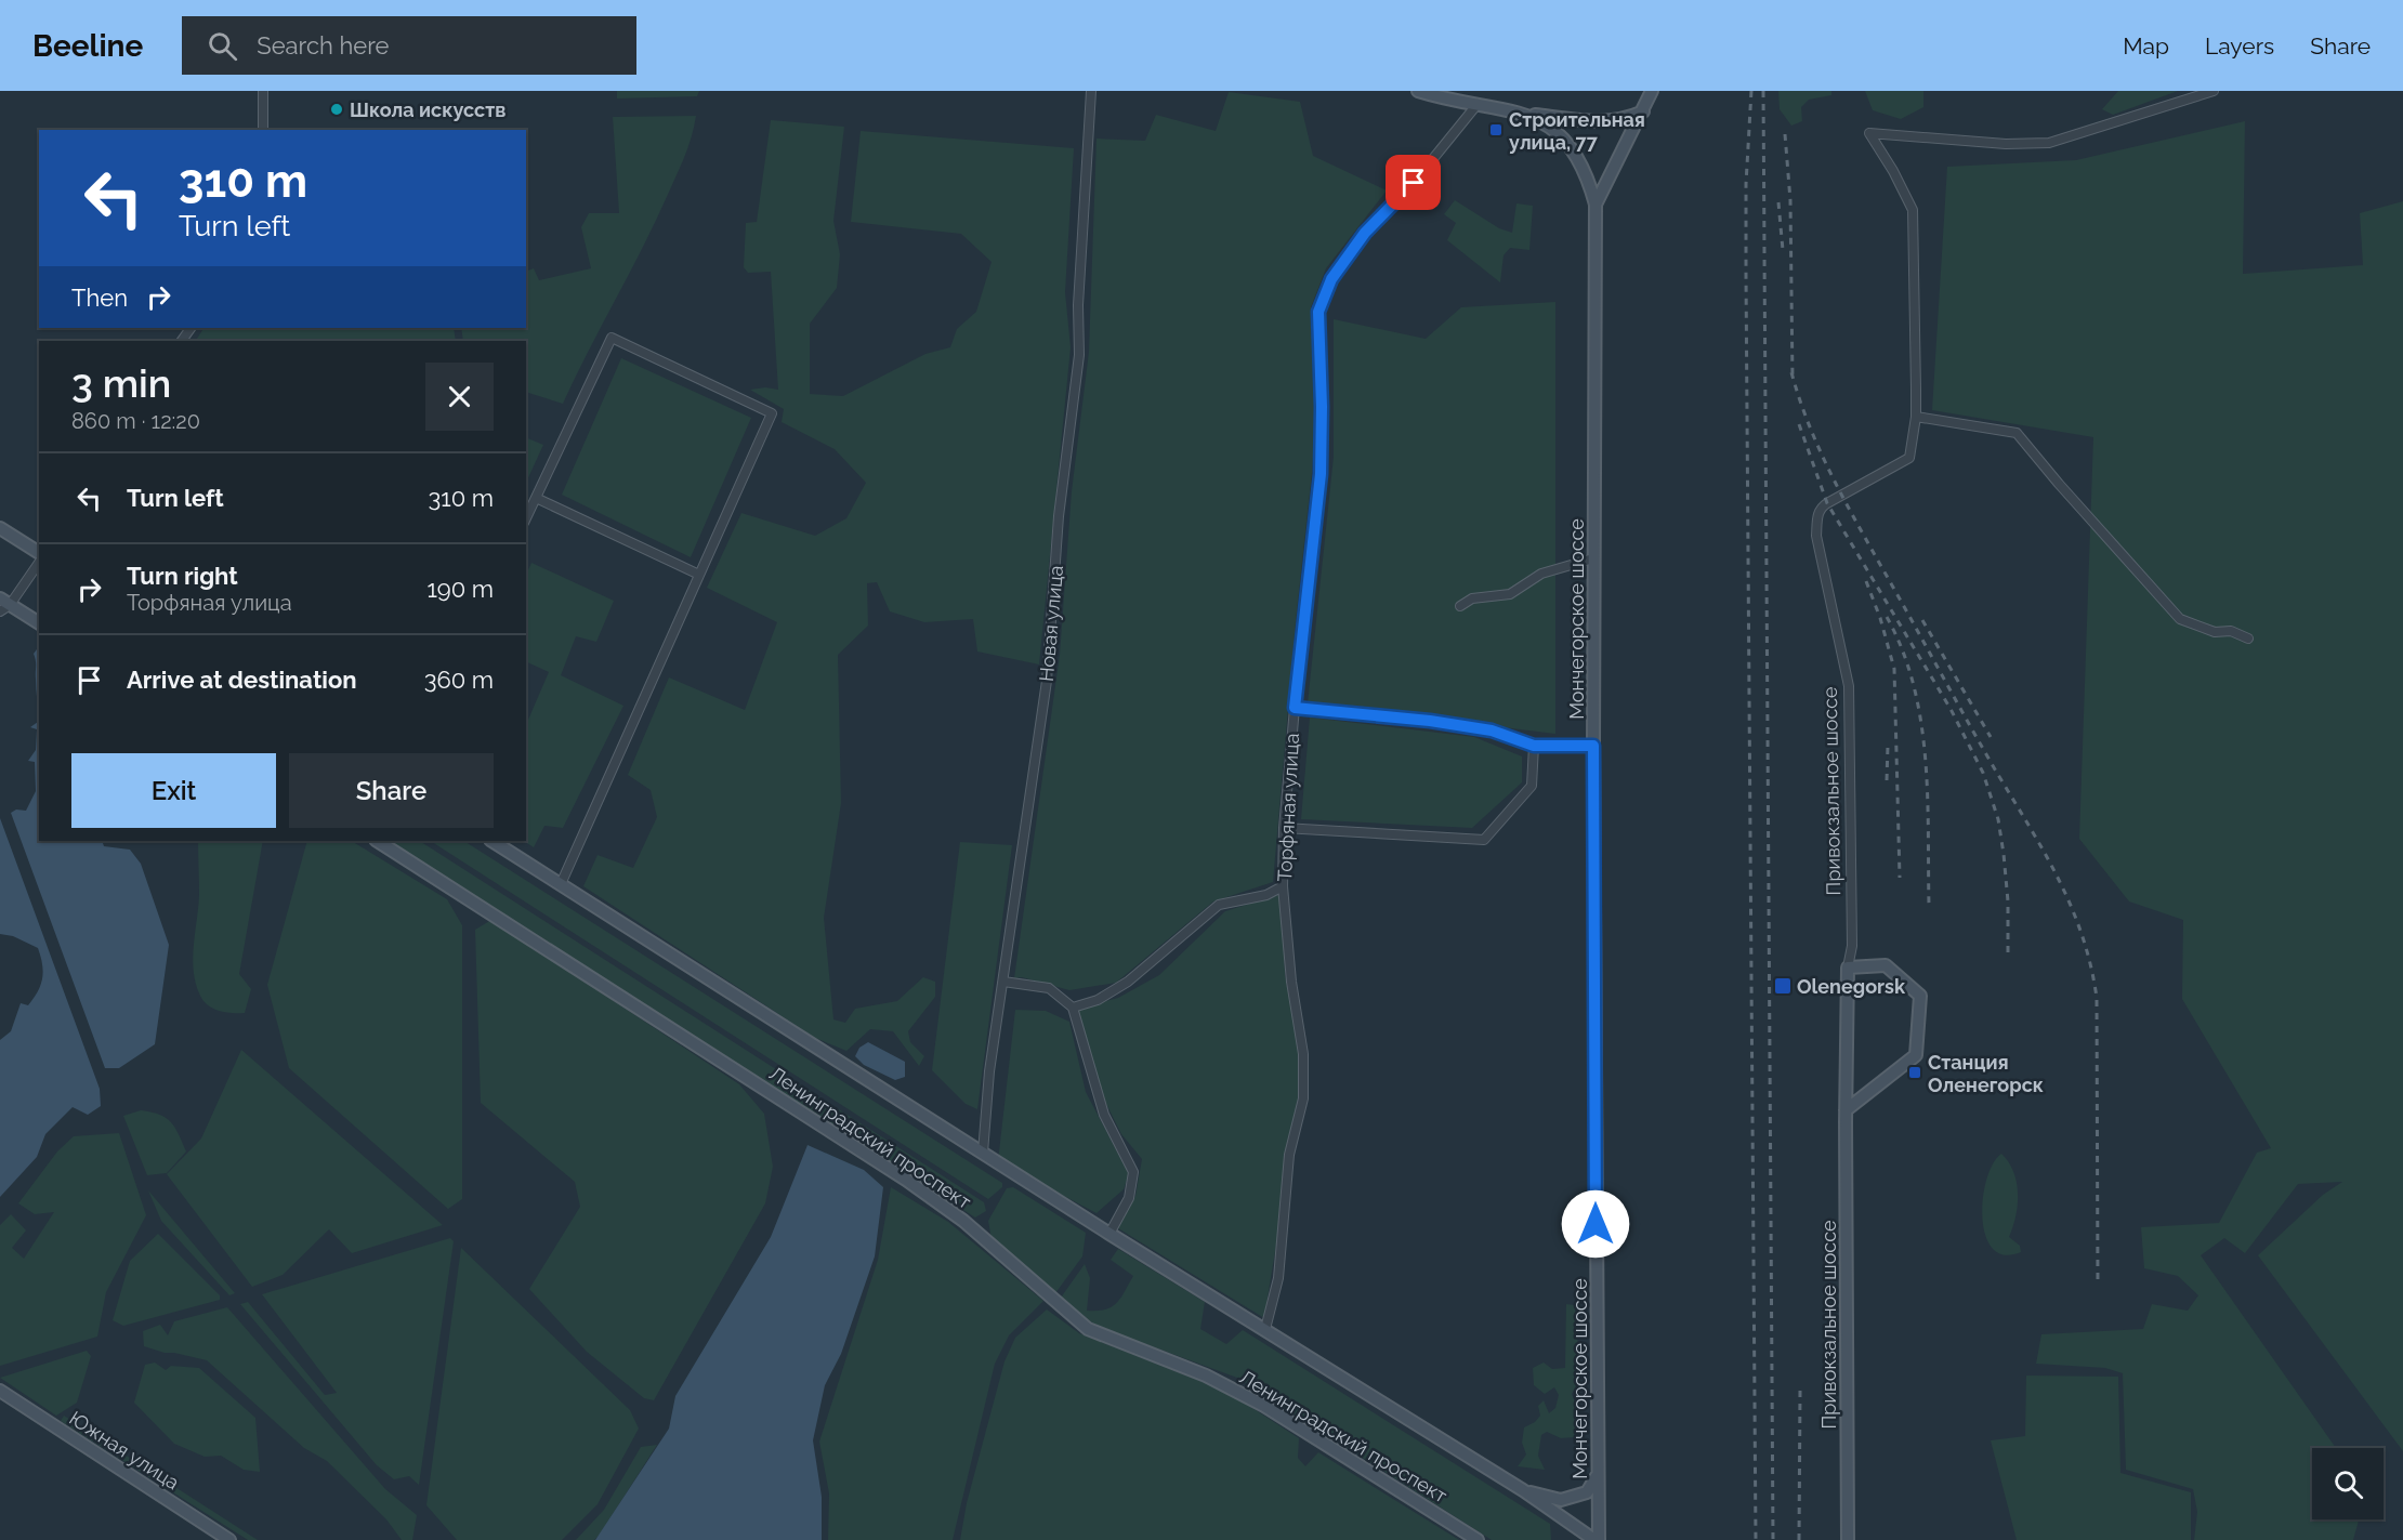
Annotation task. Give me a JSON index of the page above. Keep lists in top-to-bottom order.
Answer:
{
  "streets": {
    "street": [
      "Мончегорское шоссе",
      "Новая улица",
      "Привокзальное шоссе",
      "Торфяная улица",
      "Ленинградский проспект",
      "Южная улица"
    ]
  },
  "places": {
    "other": ["Школа искусств"],
    "transit": ["Строительная улица, 77", "Olenegorsk", "Станция Оленегорск"]
  },
  "page": {
    "header": "Beeline",
    "search": "Search here",
    "nav": ["Map", "Layers", "Share"],
    "turn": ["310 m", "Turn left"],
    "then": "Then",
    "heading": ["3 min", "860 m · 12:20"],
    "list": [
      {
        "name": "Turn left",
        "value": "310 m"
      },
      {
        "name": "Turn right",
        "note": "Торфяная улица",
        "value": "190 m"
      },
      {
        "name": "Arrive at destination",
        "value": "360 m"
      }
    ],
    "buttons": ["Exit", "Share"]
  }
}
